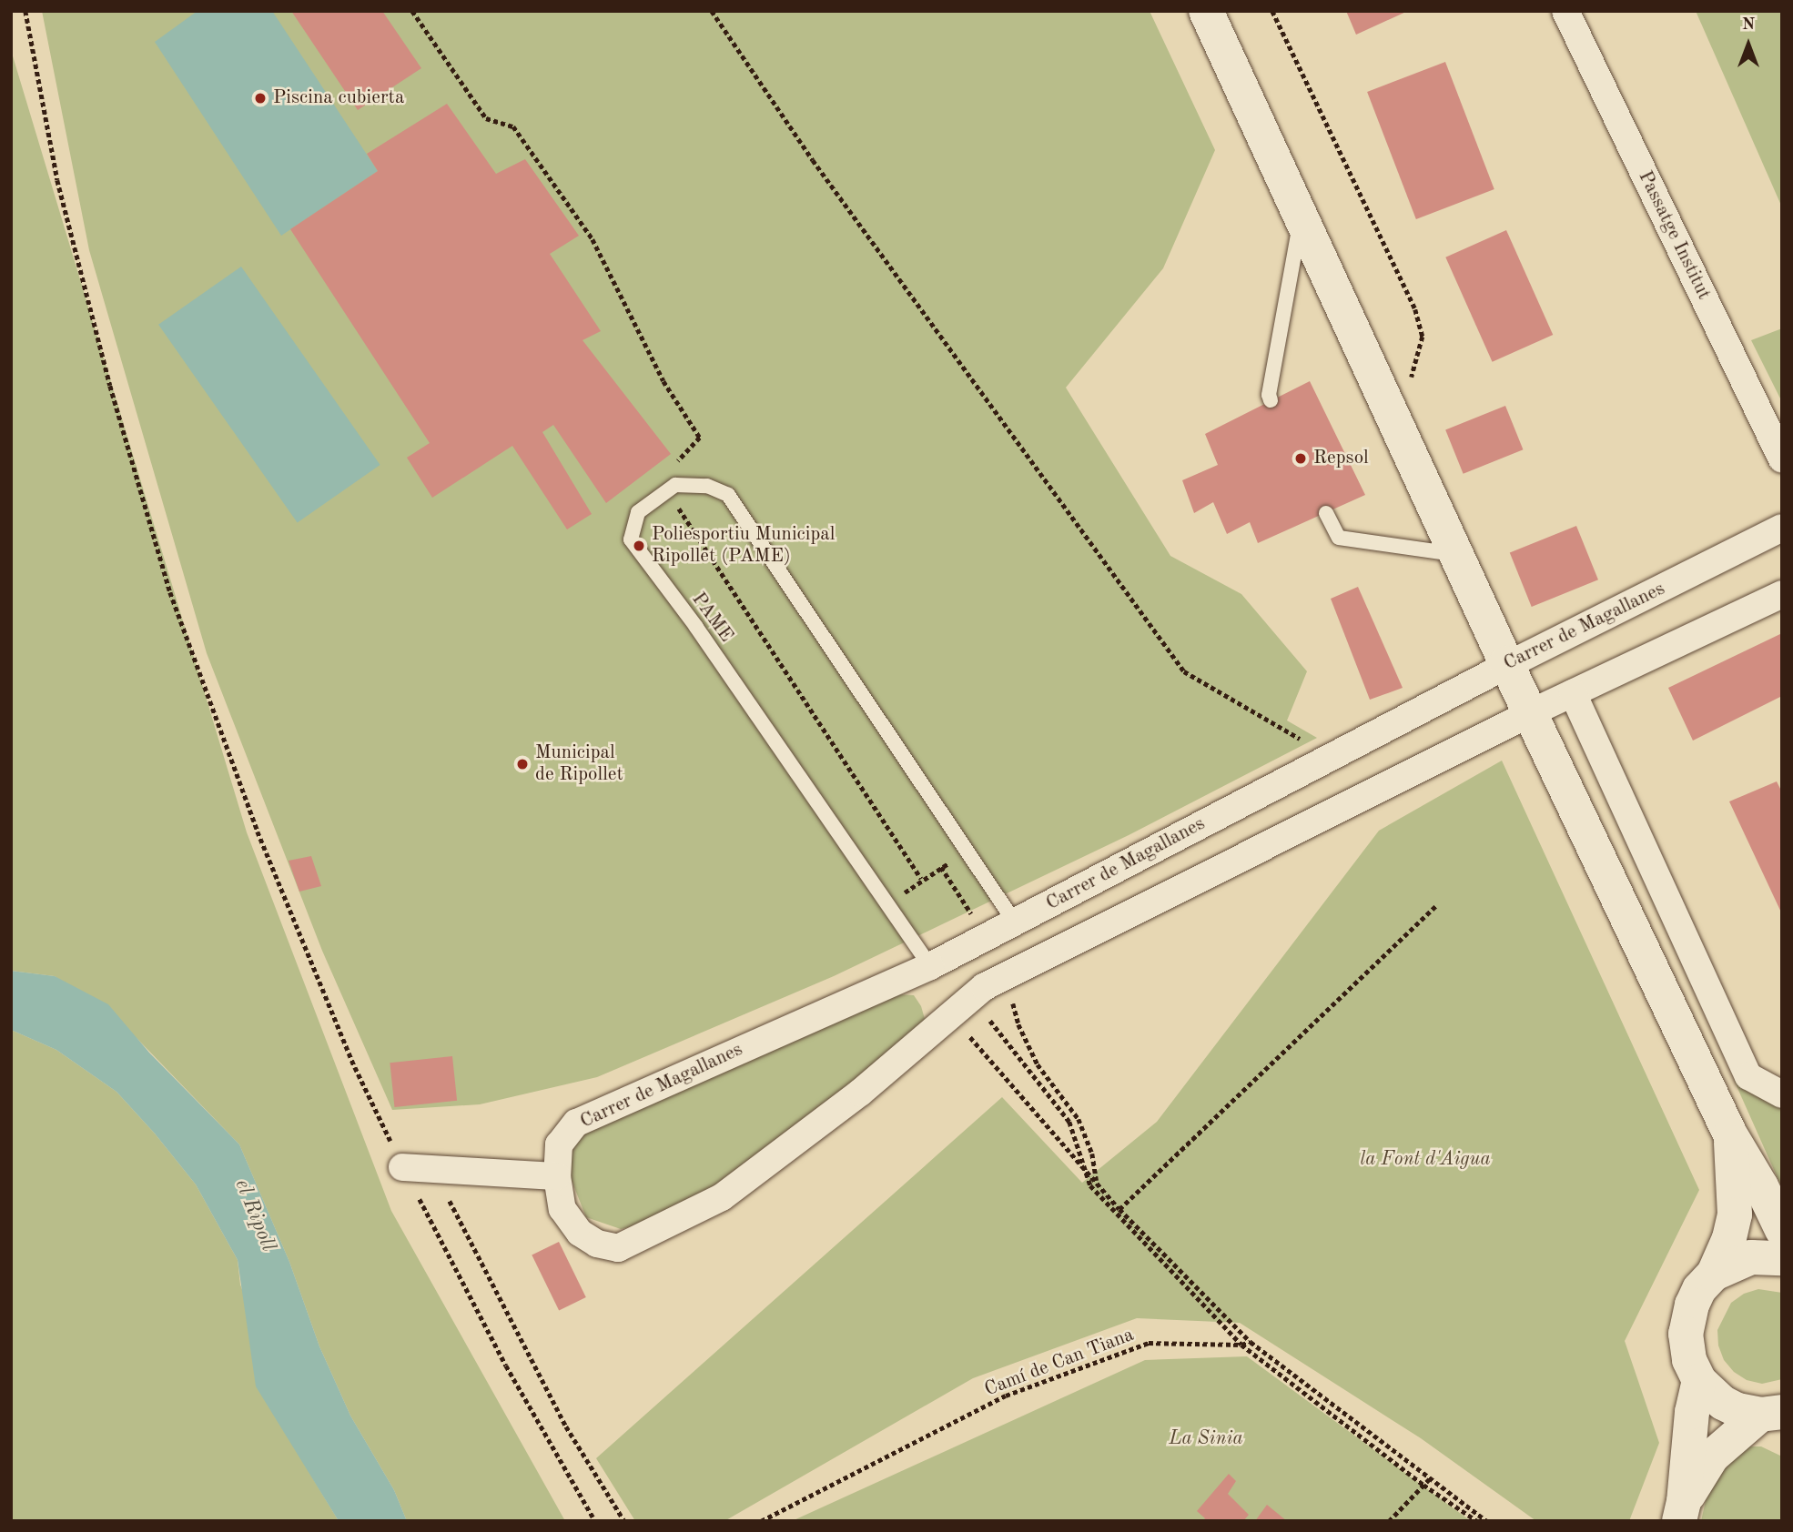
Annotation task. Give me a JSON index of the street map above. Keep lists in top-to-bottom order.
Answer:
{
  "streets": {
    "street": ["Passatge Institut", "Carrer de Magallanes"],
    "lane": ["PAME"],
    "path": ["Camí de Can Tiana"]
  },
  "crossings": [
    ["PAME", "Carrer de Magallanes"]
  ],
  "water": ["el Ripoll"],
  "parks": ["la Font d'Aigua", "La Sinia"],
  "places": [
    "Piscina cubierta",
    "Repsol",
    "Poliesportiu Municipal Ripollet (PAME)",
    "Municipal de Ripollet"
  ],
  "north": "top"
}
